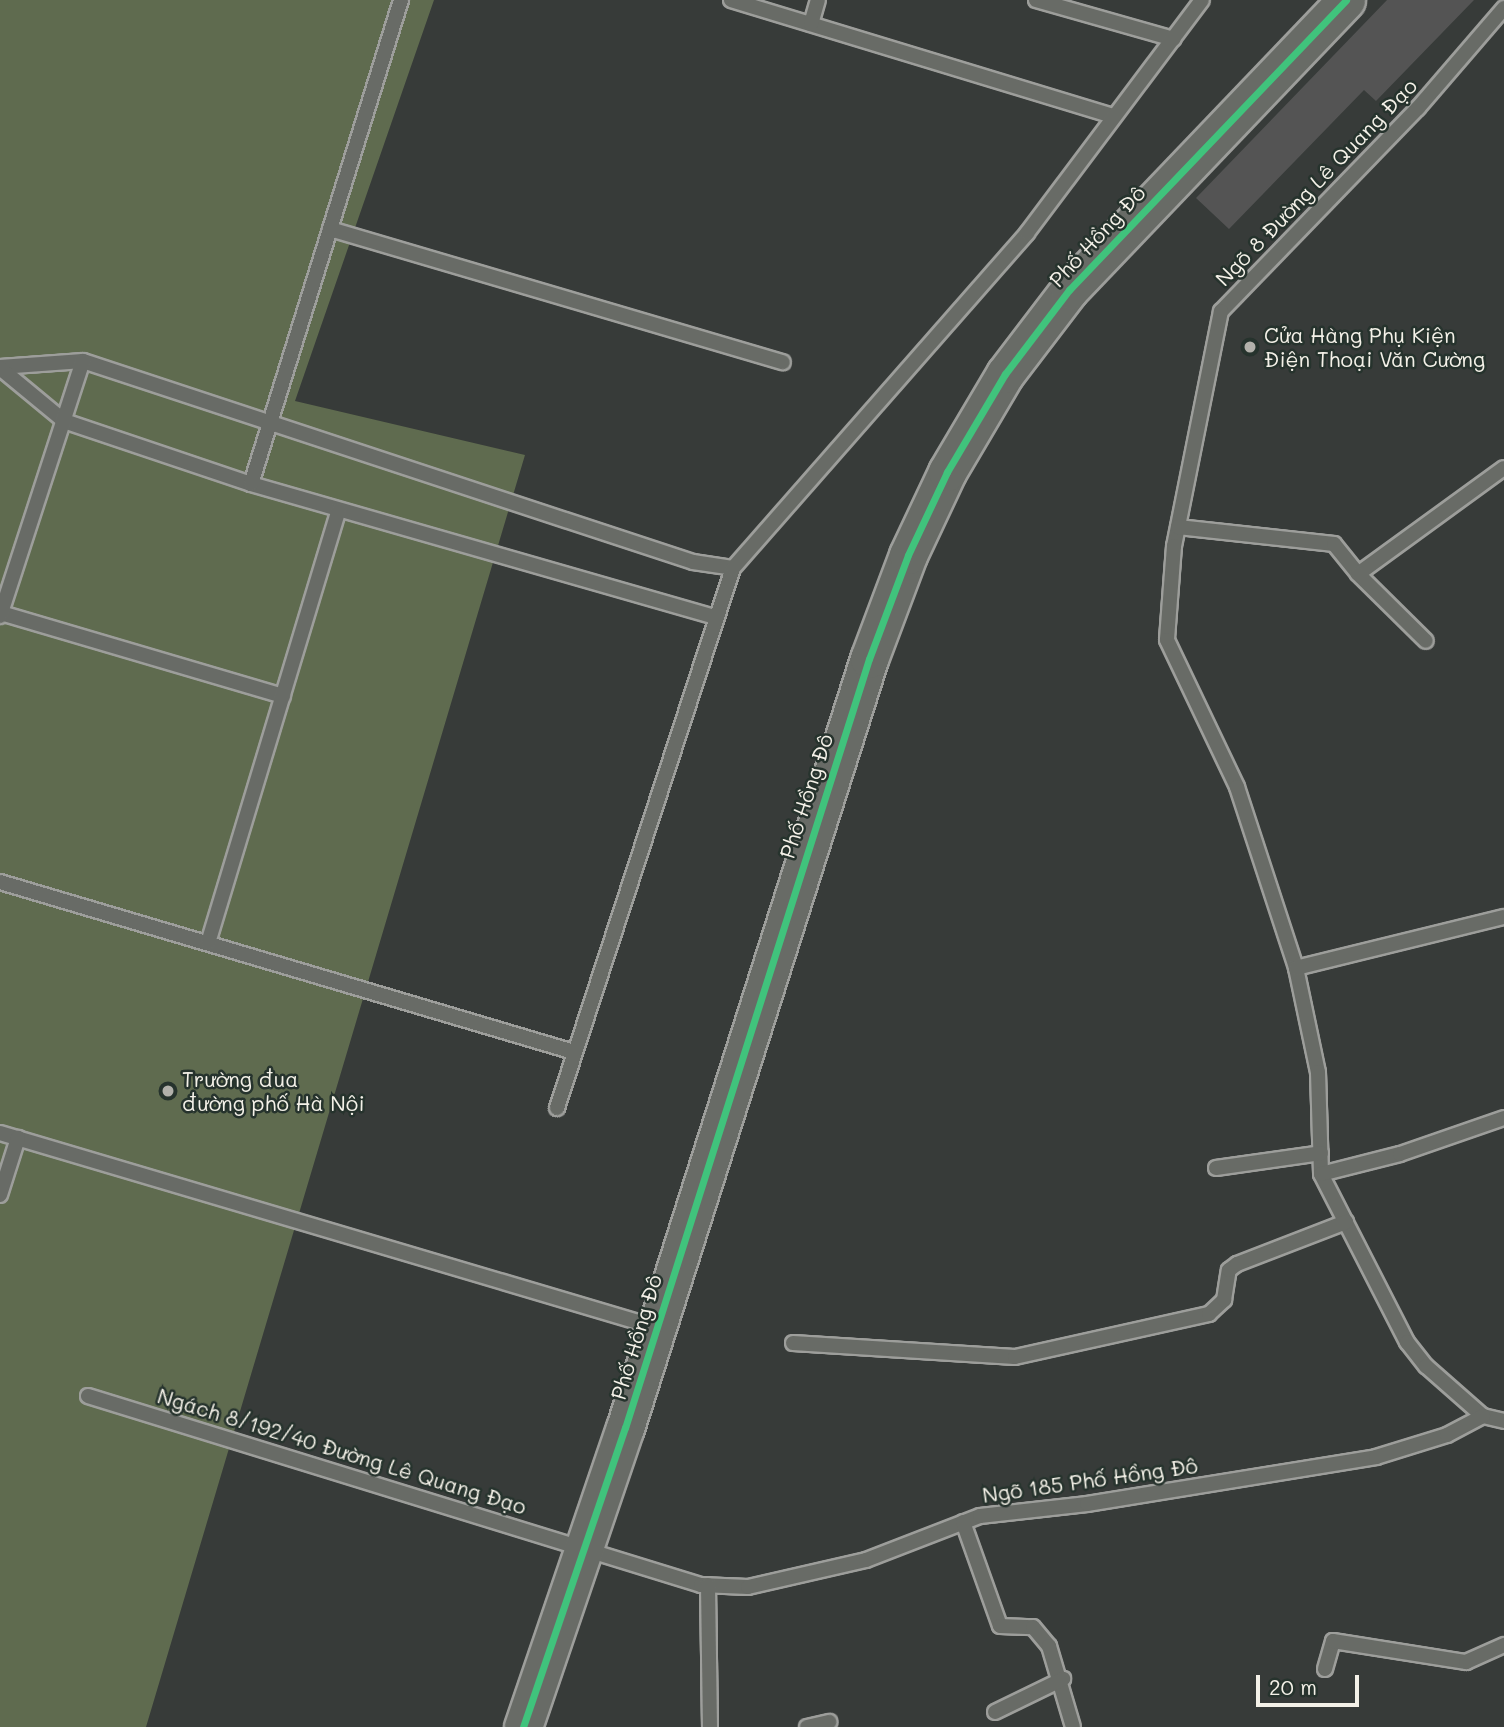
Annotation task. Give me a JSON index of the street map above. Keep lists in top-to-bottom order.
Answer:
{
  "streets": {
    "street": ["Phố Hồng Đô"],
    "lane": ["Ngõ 8 Đường Lê Quang Đạo", "Ngách 8/192/40 Đường Lê Quang Đạo", "Ngõ 185 Phố Hồng Đô"]
  },
  "crossings": [
    ["Phố Hồng Đô", "Ngách 8/192/40 Đường Lê Quang Đạo"],
    ["Phố Hồng Đô", "Ngõ 185 Phố Hồng Đô"],
    ["Ngách 8/192/40 Đường Lê Quang Đạo", "Ngõ 185 Phố Hồng Đô"]
  ],
  "places": ["Cửa Hàng Phụ Kiện Điện Thoại Văn Cường", "Trường đua đường phố Hà Nội"],
  "scale_bar": "20 m"
}
